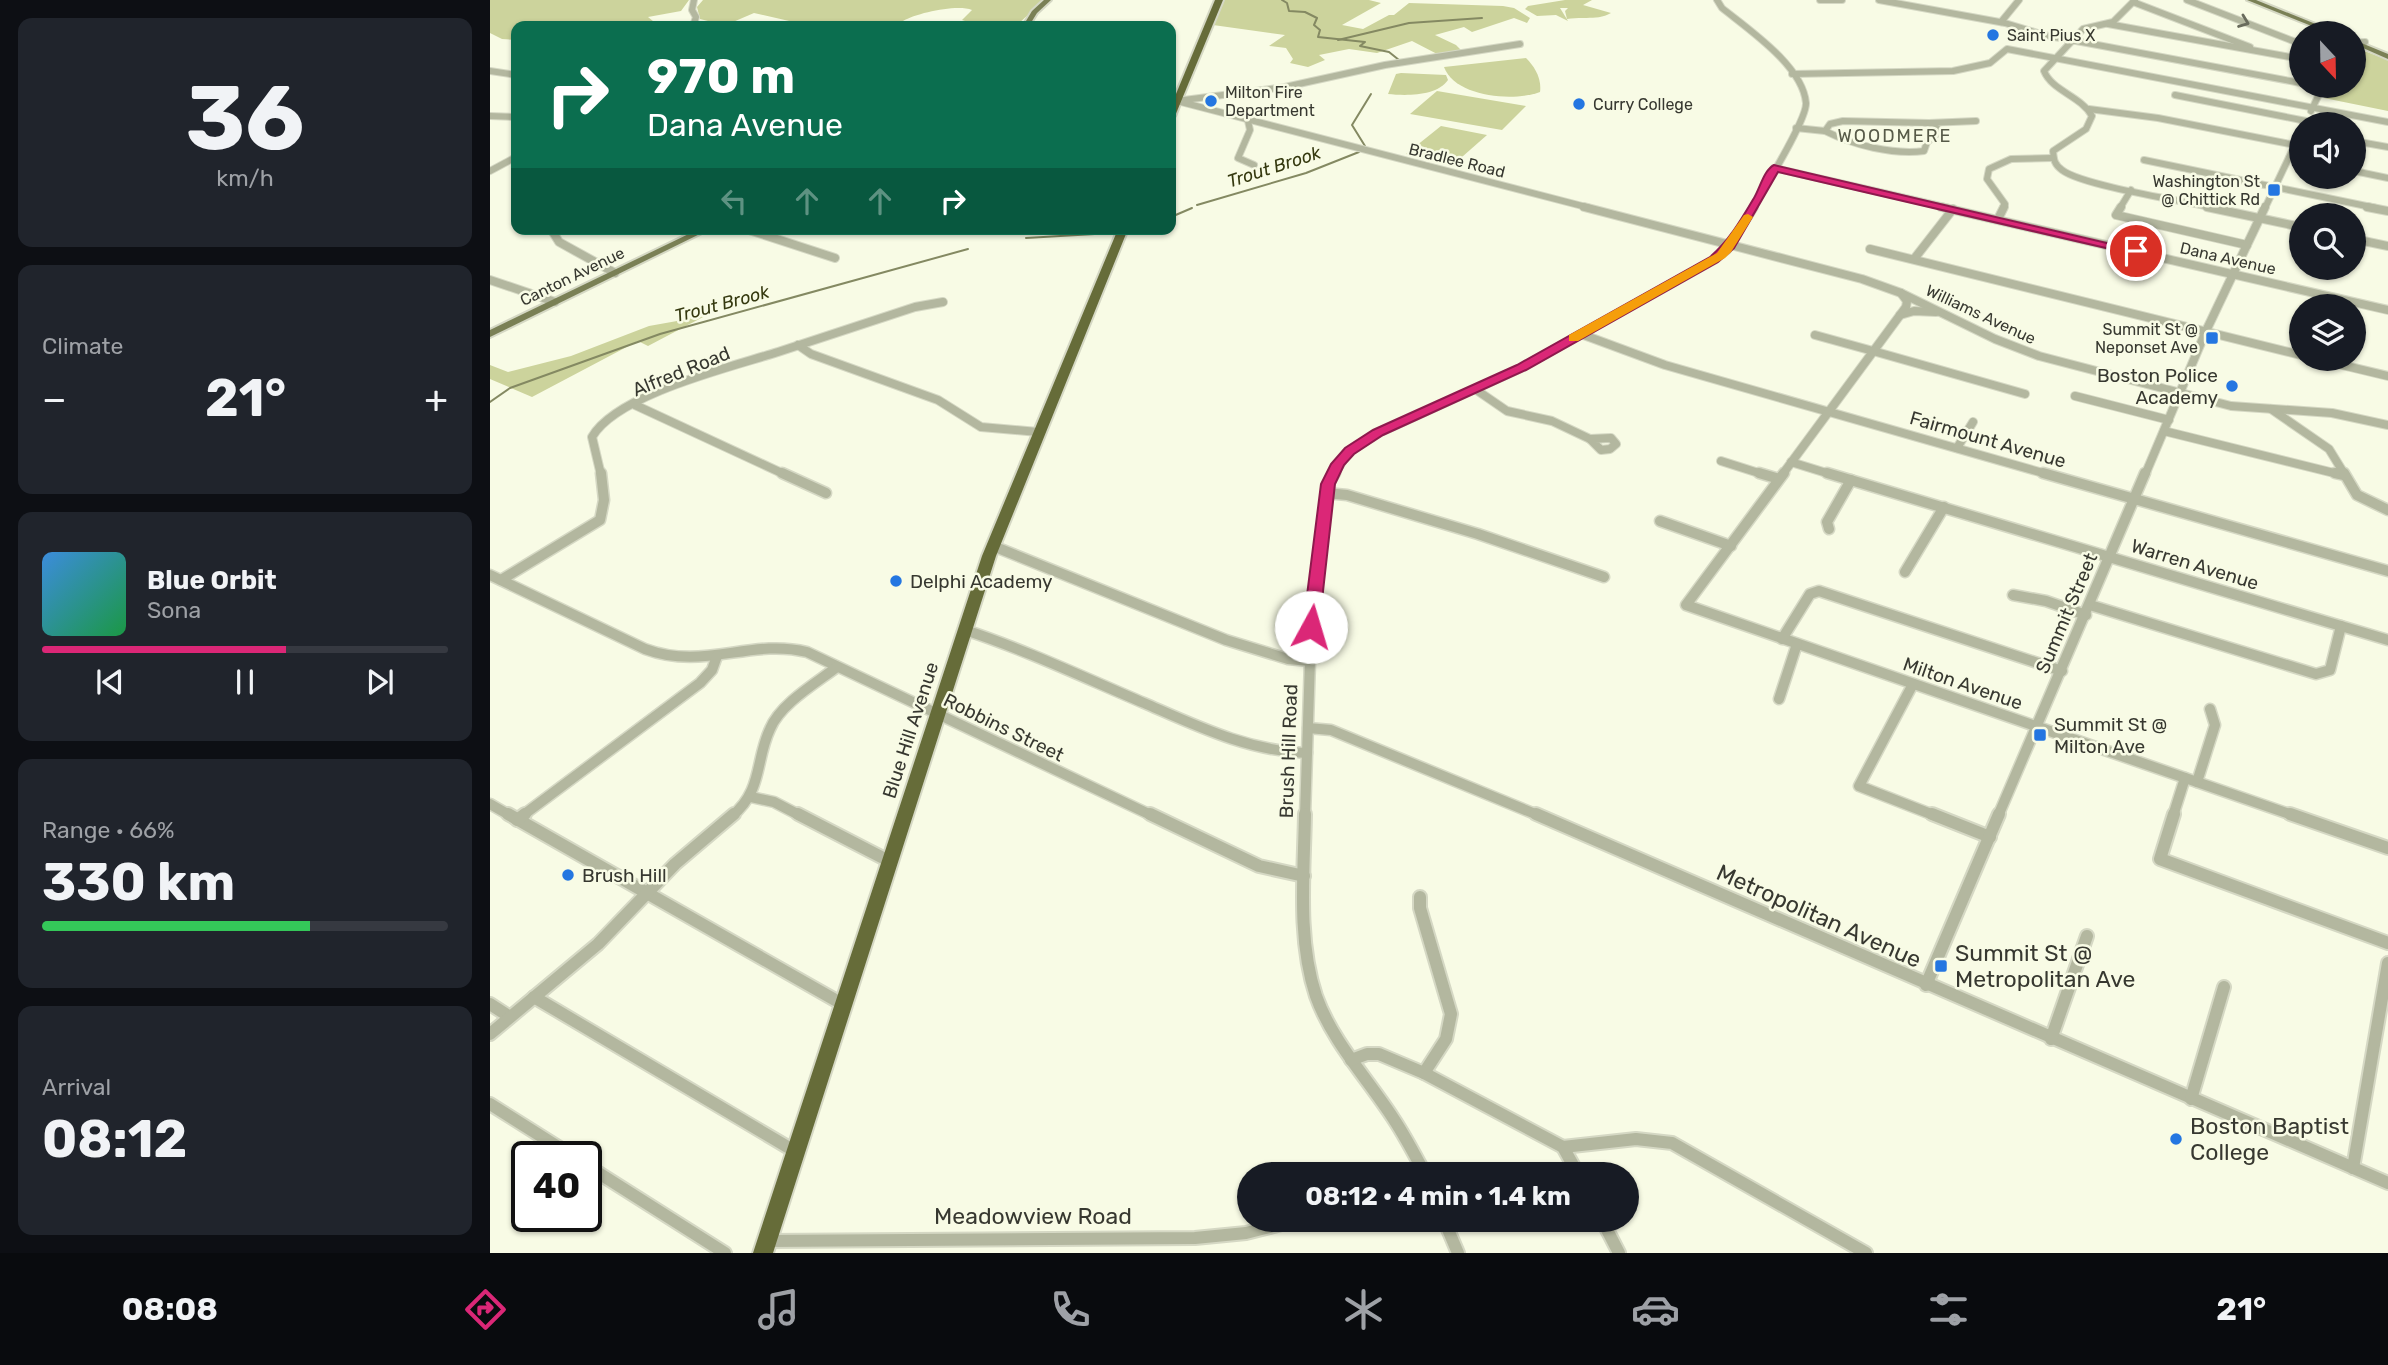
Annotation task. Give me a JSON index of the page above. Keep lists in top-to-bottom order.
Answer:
{
  "streets": {
    "highway": ["Blue Hill Avenue"],
    "main road": ["Canton Avenue"],
    "street": [
      "Bradlee Road",
      "Dana Avenue",
      "Williams Avenue",
      "Alfred Road",
      "Fairmount Avenue",
      "Warren Avenue",
      "Summit Street",
      "Milton Avenue",
      "Robbins Street",
      "Brush Hill Road",
      "Metropolitan Avenue",
      "Meadowview Road"
    ]
  },
  "crossings": [
    ["Bradlee Road", "Williams Avenue"],
    ["Bradlee Road", "Brush Hill Road"],
    ["Dana Avenue", "Summit Street"],
    ["Dana Avenue", "Brush Hill Road"],
    ["Williams Avenue", "Summit Street"],
    ["Williams Avenue", "Brush Hill Road"],
    ["Alfred Road", "Robbins Street"],
    ["Fairmount Avenue", "Summit Street"],
    ["Fairmount Avenue", "Brush Hill Road"],
    ["Warren Avenue", "Summit Street"],
    ["Summit Street", "Milton Avenue"],
    ["Summit Street", "Metropolitan Avenue"],
    ["Robbins Street", "Blue Hill Avenue"],
    ["Robbins Street", "Brush Hill Road"],
    ["Blue Hill Avenue", "Meadowview Road"],
    ["Brush Hill Road", "Metropolitan Avenue"]
  ],
  "districts": ["WOODMERE"],
  "water": ["Trout Brook"],
  "places": {
    "other": [
      "Saint Pius X",
      "Milton Fire Department",
      "Curry College",
      "Boston Police Academy",
      "Delphi Academy",
      "Brush Hill",
      "Boston Baptist College"
    ],
    "transit": [
      "Washington St @ Chittick Rd",
      "Summit St @ Neponset Ave",
      "Summit St @ Milton Ave",
      "Summit St @ Metropolitan Ave"
    ]
  },
  "north": "bottom",
  "page": {
    "tile": [
      ["36", "km/h"],
      "Climate",
      ["Range · 66%", "330 km"],
      ["Arrival", "08:12"]
    ],
    "turn": ["970 m", "Dana Avenue"],
    "heat": ["−", "21°", "+"],
    "song": ["Blue Orbit", "Sona"],
    "limit": "40",
    "trip": "08:12 · 4 min · 1.4 km",
    "tabs": ["08:08", "21°"]
  }
}
